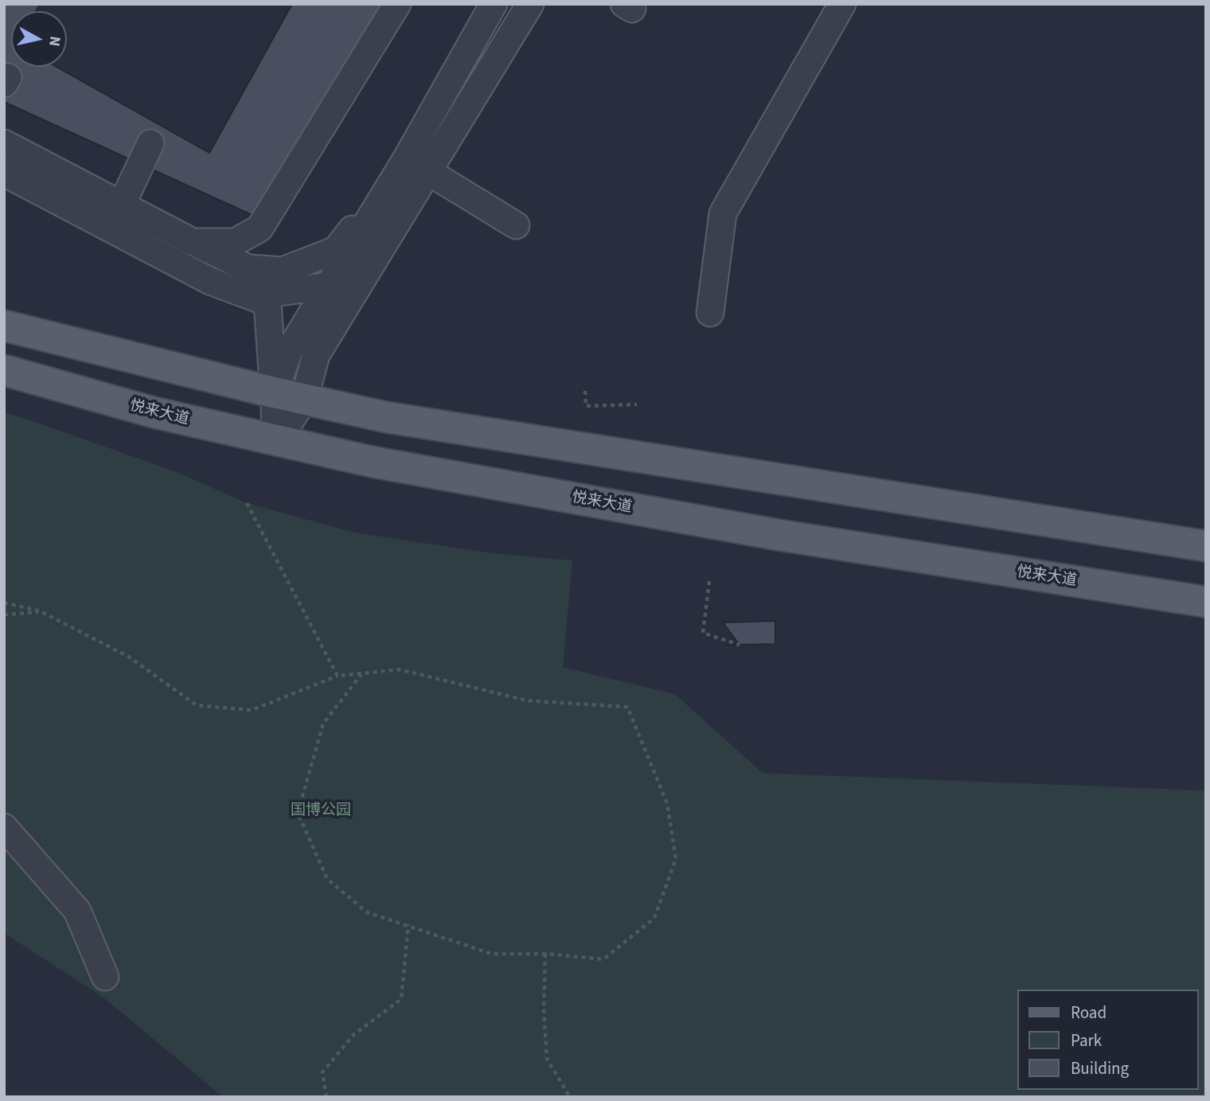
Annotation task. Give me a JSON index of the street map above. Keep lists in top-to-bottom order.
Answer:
{
  "streets": {
    "main road": ["悦来大道"]
  },
  "parks": ["国博公园"],
  "legend": ["Road", "Park", "Building"],
  "north": "right"
}
